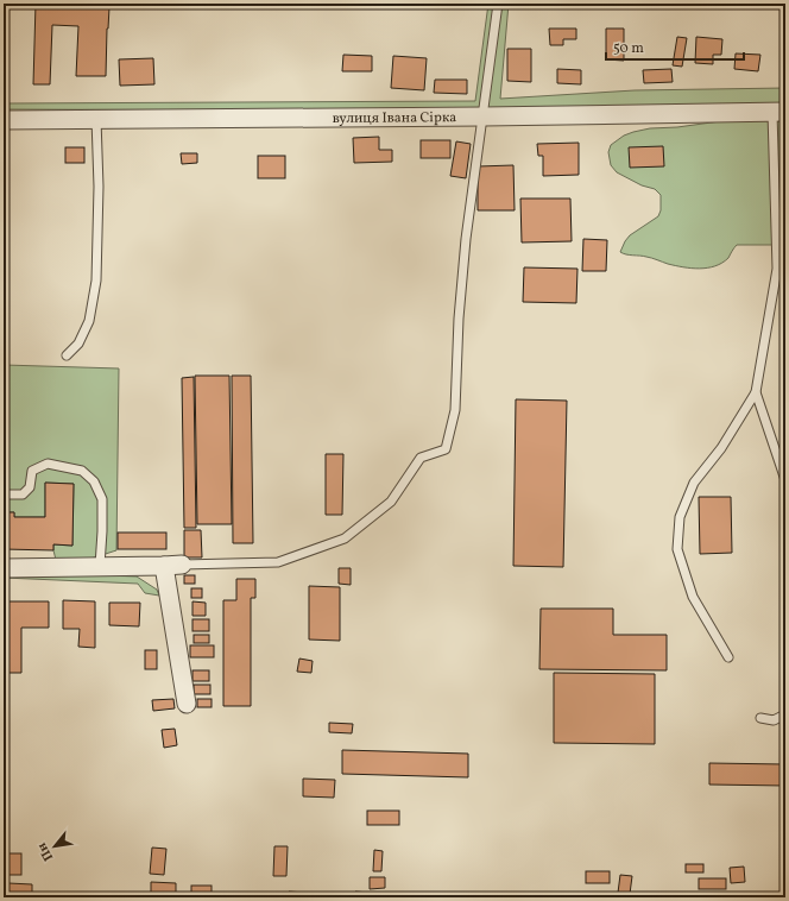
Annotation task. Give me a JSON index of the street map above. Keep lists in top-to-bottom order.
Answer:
{
  "streets": {
    "street": ["вулиця Івана Сірка"]
  },
  "scale_bar": "50 m",
  "north": "bottom left"
}
